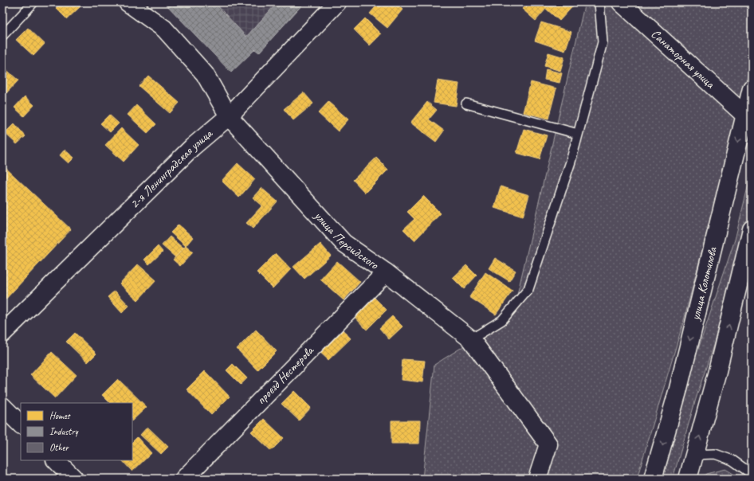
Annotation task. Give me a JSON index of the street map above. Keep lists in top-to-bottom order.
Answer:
{
  "streets": {
    "street": [
      "Санаторная улица",
      "2-я Ленинградская улица",
      "улица Персидского",
      "улица Колотилова",
      "проезд Нестерова"
    ]
  },
  "crossings": [
    ["Санаторная улица", "улица Колотилова"],
    ["2-я Ленинградская улица", "улица Персидского"],
    ["улица Персидского", "проезд Нестерова"]
  ],
  "legend": ["Homes", "Industry", "Other"]
}
